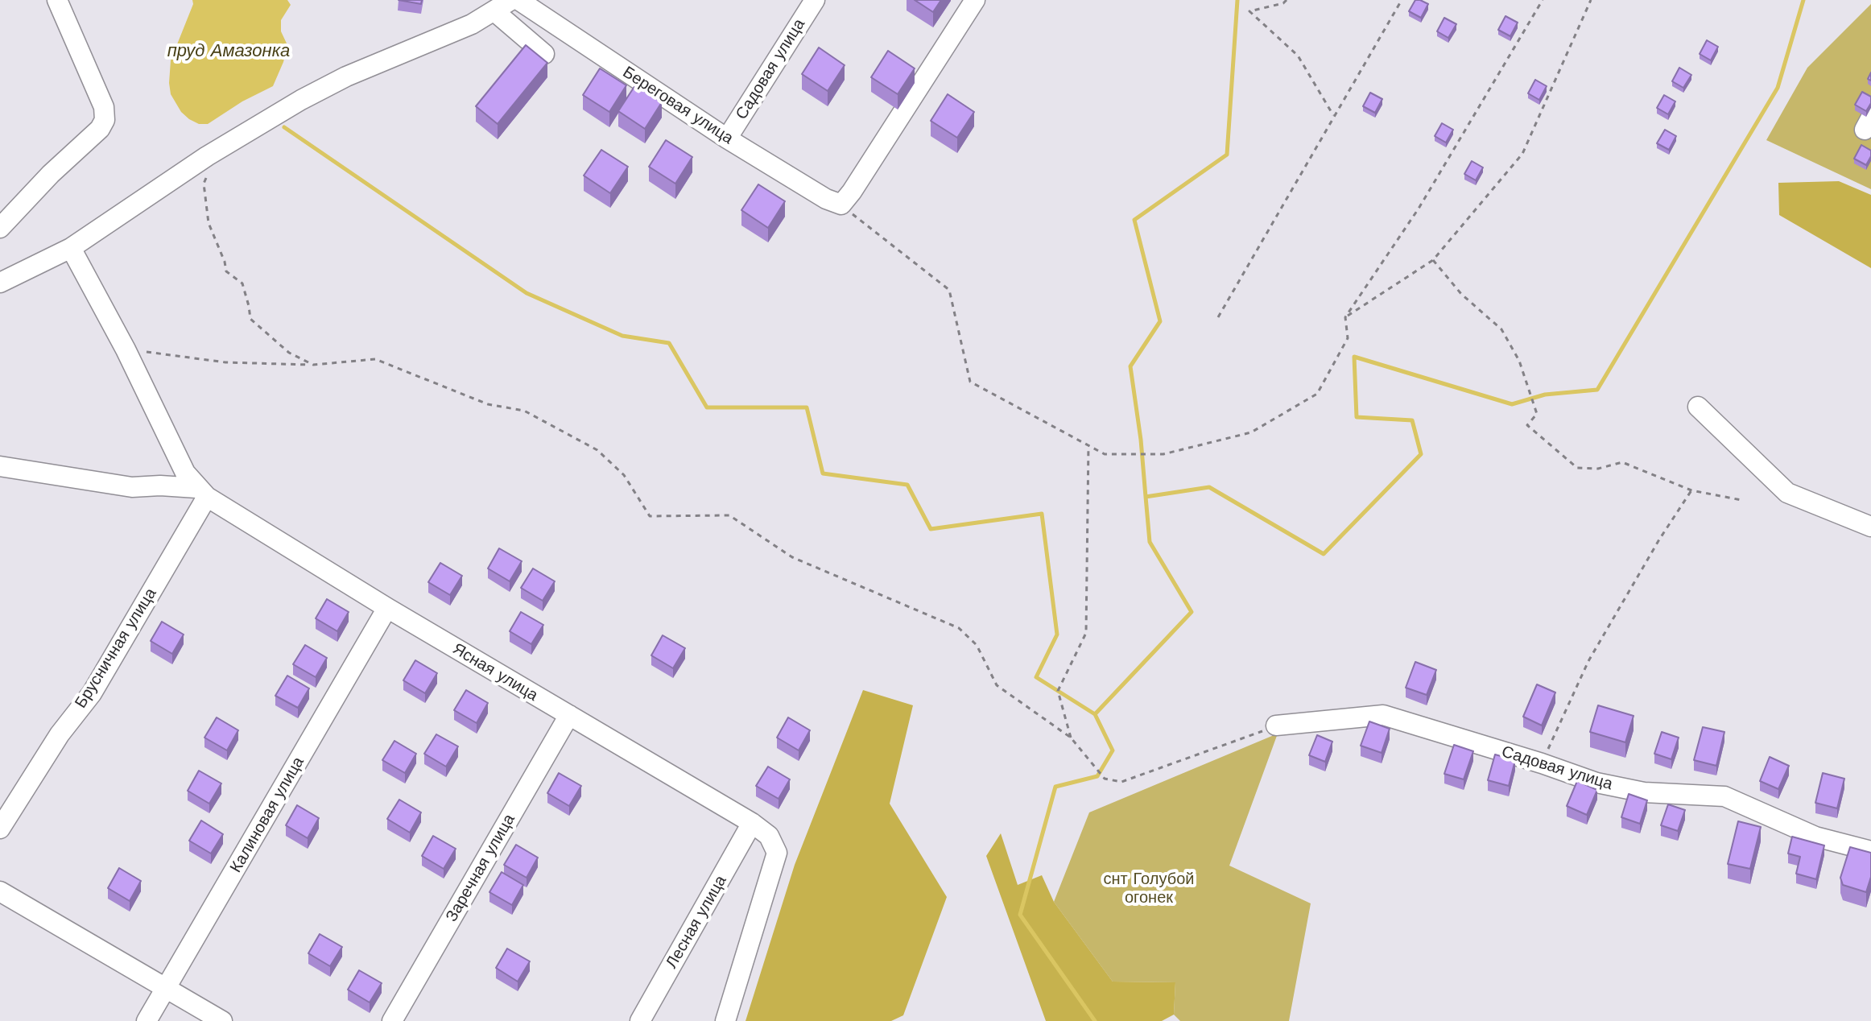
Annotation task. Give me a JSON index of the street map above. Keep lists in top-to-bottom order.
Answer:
{
  "streets": {
    "street": [
      "Садовая улица",
      "Береговая улица",
      "Брусничная улица",
      "Ясная улица",
      "Калиновая улица",
      "Заречная улица",
      "Лесная улица"
    ]
  },
  "crossings": [
    ["Садовая улица", "Береговая улица"],
    ["Брусничная улица", "Ясная улица"],
    ["Ясная улица", "Калиновая улица"],
    ["Ясная улица", "Заречная улица"],
    ["Ясная улица", "Лесная улица"]
  ],
  "water": ["пруд Амазонка"],
  "parks": ["снт Голубой огонек"]
}
